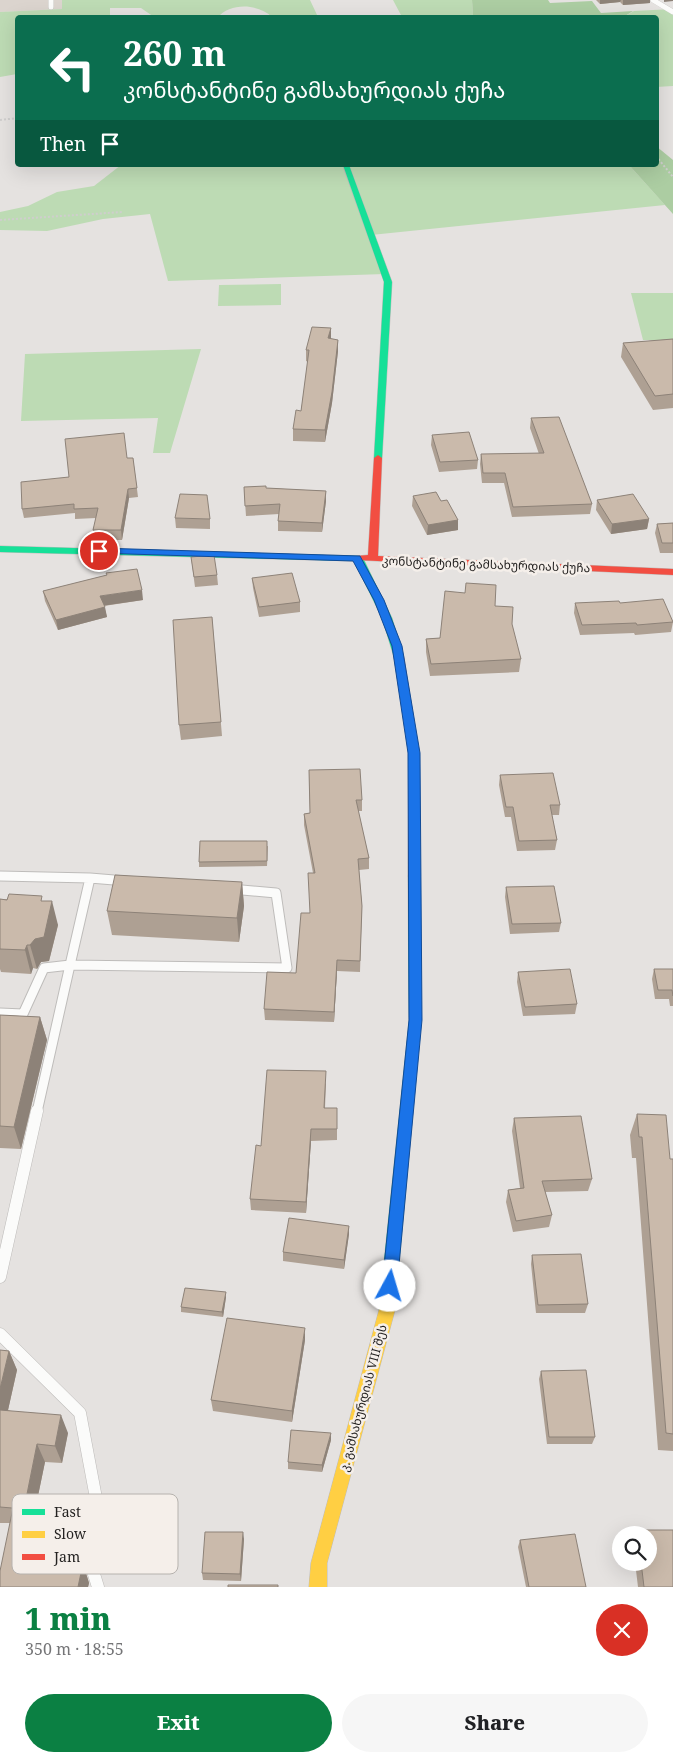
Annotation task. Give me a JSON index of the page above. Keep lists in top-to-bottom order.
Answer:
{
  "streets": {
    "street": ["კონსტანტინე გამსახურდიას ქუჩა", "კ. გამსახურდიას VIII შეს"]
  },
  "crossings": [
    ["კონსტანტინე გამსახურდიას ქუჩა", "კ. გამსახურდიას VIII შეს"]
  ],
  "legend": ["Fast", "Slow", "Jam"],
  "page": {
    "turn": ["260 m", "კონსტანტინე გამსახურდიას ქუჩა"],
    "then": "Then",
    "heading": ["1 min", "350 m · 18:55"],
    "buttons": ["Exit", "Share"]
  }
}
